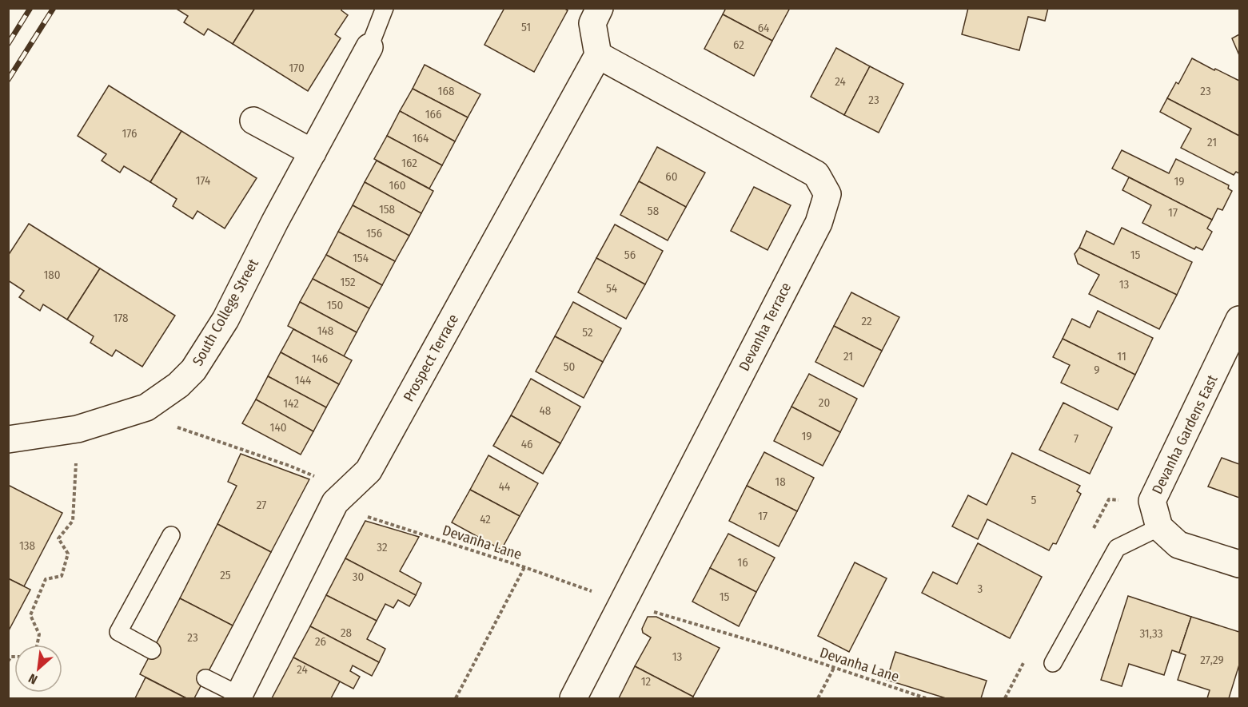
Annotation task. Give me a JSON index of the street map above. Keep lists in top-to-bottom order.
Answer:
{
  "streets": {
    "street": [
      "South College Street",
      "Devanha Terrace",
      "Prospect Terrace",
      "Devanha Gardens East"
    ],
    "path": ["Devanha Lane"]
  },
  "crossings": [
    ["Devanha Terrace", "Prospect Terrace"],
    ["Devanha Terrace", "Devanha Lane"],
    ["Prospect Terrace", "Devanha Lane"]
  ],
  "house_numbers": [
    "51",
    "64",
    "62",
    "170",
    "24",
    "168",
    "23",
    "23",
    "166",
    "176",
    "164",
    "21",
    "162",
    "60",
    "174",
    "19",
    "160",
    "158",
    "58",
    "17",
    "156",
    "56",
    "15",
    "154",
    "180",
    "152",
    "13",
    "54",
    "150",
    "178",
    "22",
    "148",
    "52",
    "21",
    "11",
    "146",
    "50",
    "9",
    "144",
    "20",
    "142",
    "48",
    "140",
    "19",
    "7",
    "46",
    "18",
    "44",
    "5",
    "27",
    "17",
    "42",
    "138",
    "32",
    "16",
    "25",
    "30",
    "3",
    "15",
    "28",
    "31,33",
    "23",
    "26",
    "13",
    "27,29",
    "24",
    "12"
  ],
  "north": "bottom left"
}
